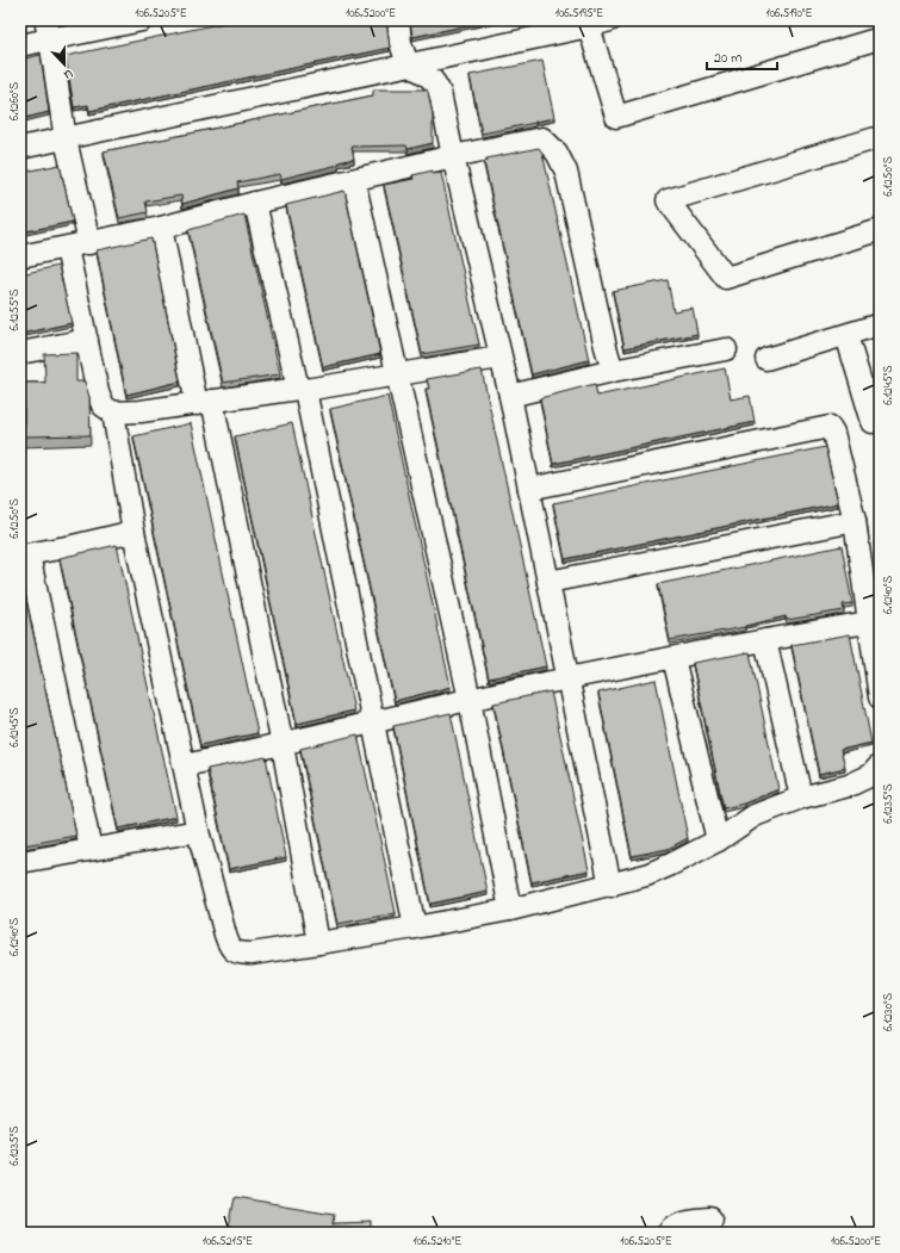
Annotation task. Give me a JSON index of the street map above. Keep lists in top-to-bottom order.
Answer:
{
  "scale_bar": "20 m",
  "north": "bottom",
  "coordinates": [
    "106.5205°E",
    "106.5200°E",
    "106.5195°E",
    "106.5190°E",
    "6.1260°S",
    "6.1250°S",
    "6.1255°S",
    "6.1245°S",
    "6.1240°S",
    "6.1235°S",
    "6.1230°S",
    "106.5215°E",
    "106.5210°E"
  ]
}
